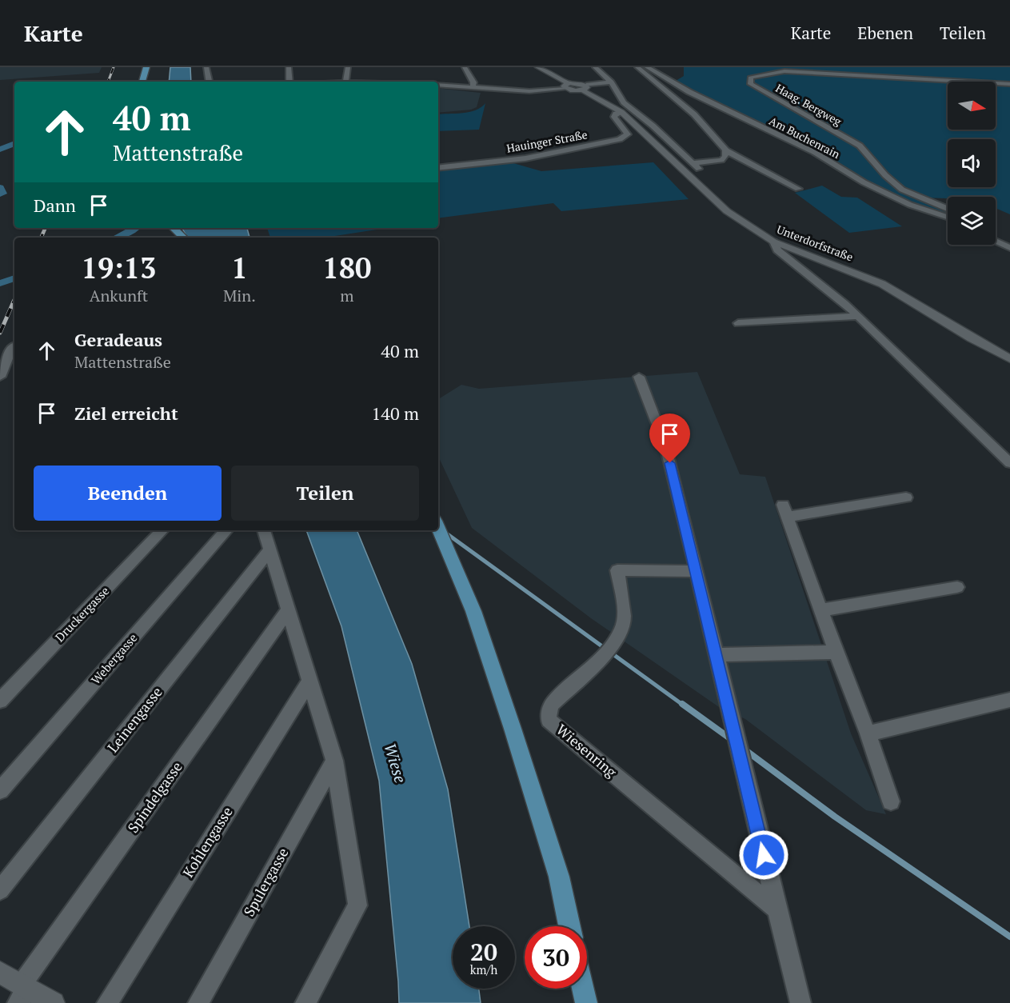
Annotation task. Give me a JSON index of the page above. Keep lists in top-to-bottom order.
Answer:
{
  "streets": {
    "street": [
      "Haag. Bergweg",
      "Am Buchenrain",
      "Hauinger Straße",
      "Unterdorfstraße",
      "Druckergasse",
      "Webergasse",
      "Leinengasse",
      "Wiesenring",
      "Spindelgasse",
      "Kohlengasse",
      "Spulergasse"
    ]
  },
  "crossings": [
    ["Hauinger Straße", "Unterdorfstraße"]
  ],
  "water": ["Wiese"],
  "north": "right",
  "page": {
    "header": "Karte",
    "nav": ["Karte", "Ebenen", "Teilen"],
    "turn": ["40 m", "Mattenstraße"],
    "then": "Dann",
    "eta": [
      "19:13",
      "Ankunft",
      "1",
      "Min.",
      "180",
      "m"
    ],
    "list": [
      {
        "name": "Geradeaus",
        "note": "Mattenstraße",
        "value": "40 m"
      },
      {
        "name": "Ziel erreicht",
        "value": "140 m"
      }
    ],
    "buttons": ["Beenden", "Teilen"],
    "speed": "20 km/h",
    "limit": "30"
  }
}
